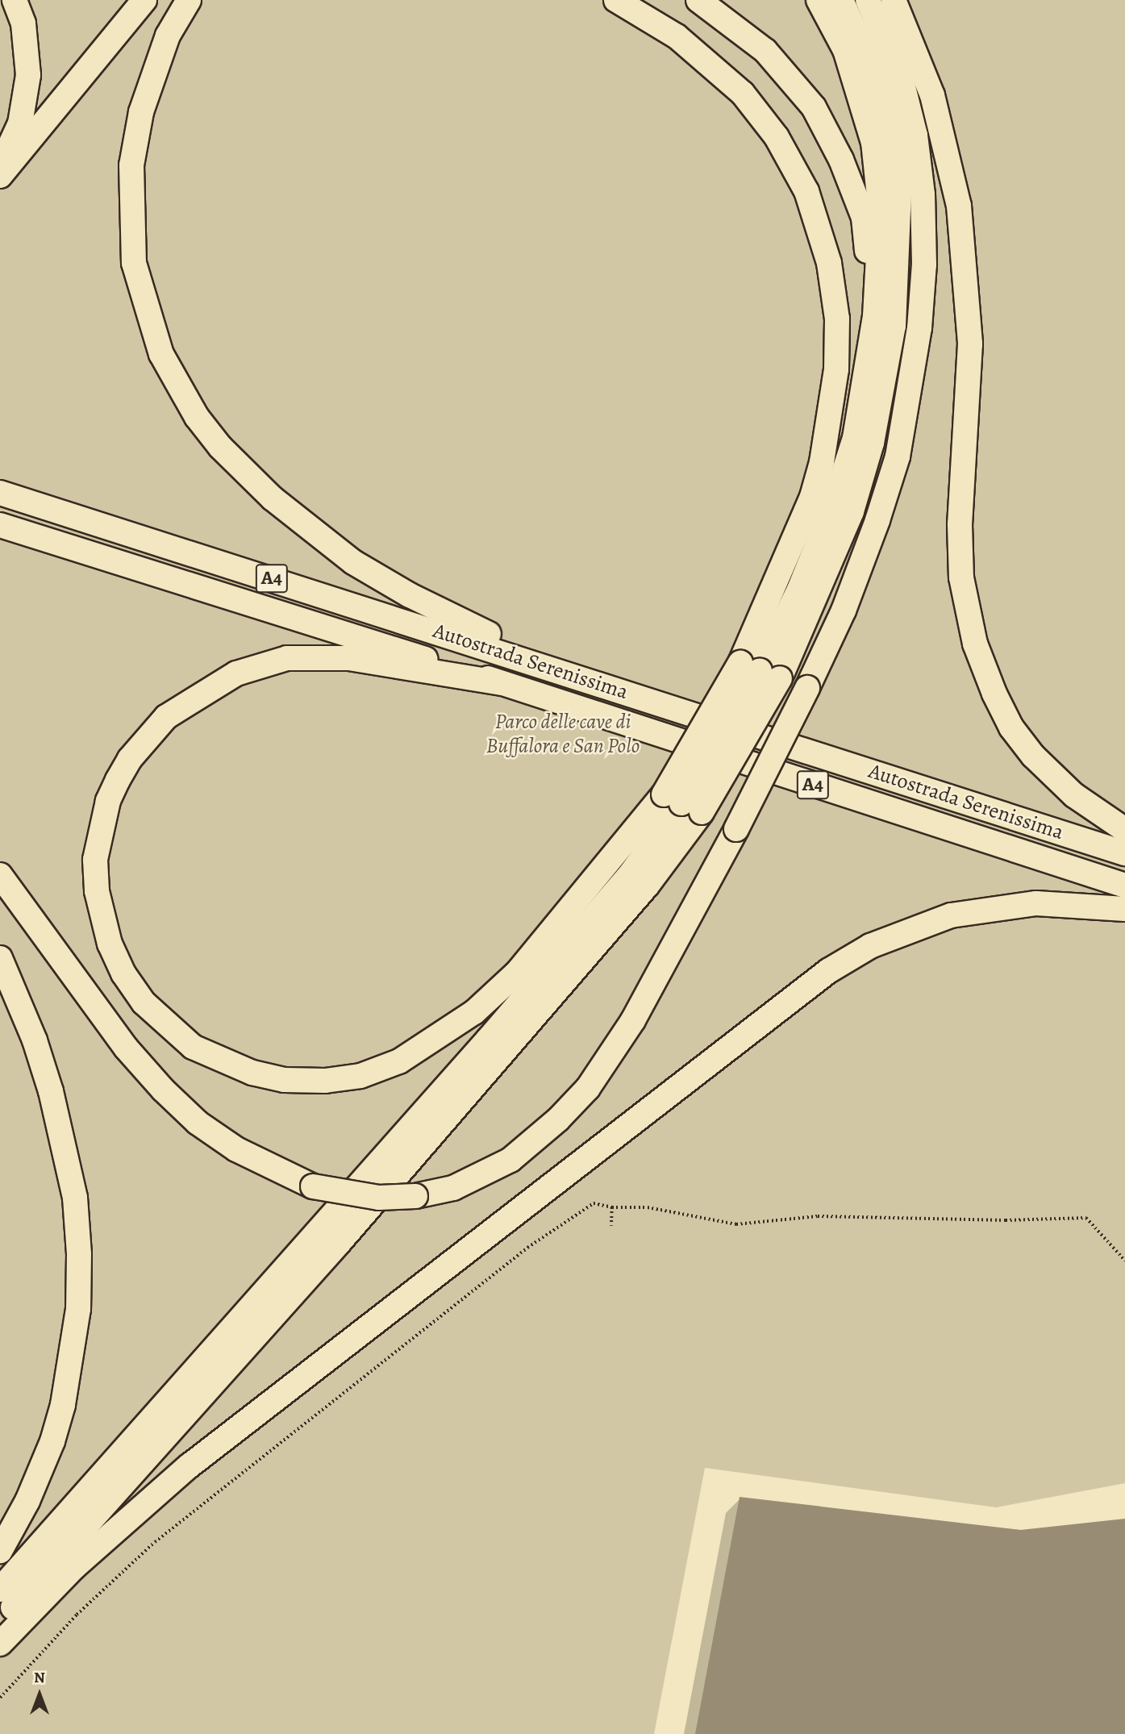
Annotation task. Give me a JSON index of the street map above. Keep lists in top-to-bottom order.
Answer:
{
  "streets": {
    "highway": ["A4", "Autostrada Serenissima"]
  },
  "parks": ["Parco delle cave di Buffalora e San Polo"],
  "north": "top"
}
